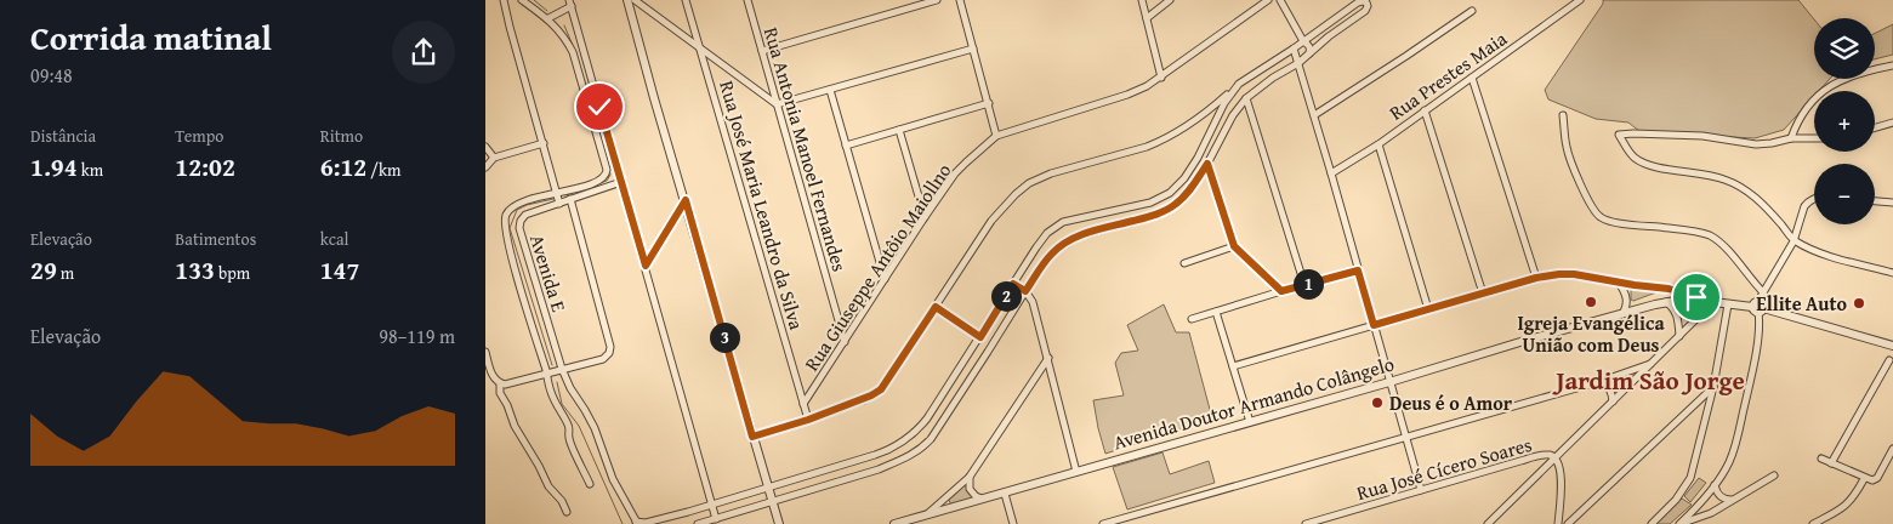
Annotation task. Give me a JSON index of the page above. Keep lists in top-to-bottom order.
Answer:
{
  "streets": {
    "street": [
      "Rua Prestes Maia",
      "Rua Antonia Manoel Fernandes",
      "Rua José Maria Leandro da Silva",
      "Rua Giuseppe Antôio Maiollno",
      "Avenida E",
      "Avenida Doutor Armando Colângelo",
      "Rua José Cícero Soares"
    ]
  },
  "crossings": [
    ["Rua Antonia Manoel Fernandes", "Rua Giuseppe Antôio Maiollno"],
    ["Rua José Maria Leandro da Silva", "Rua Giuseppe Antôio Maiollno"]
  ],
  "districts": ["Jardim São Jorge"],
  "places": ["Igreja Evangélica União com Deus", "Ellite Auto", "Deus é o Amor"],
  "page": {
    "heading": ["Corrida matinal", "09:48"],
    "map_buttons": ["+", "−"],
    "stats": [
      ["Distância", "1.94 km"],
      ["Tempo", "12:02"],
      ["Ritmo", "6:12 /km"],
      ["Elevação", "29 m"],
      ["Batimentos", "133 bpm"],
      ["kcal", "147"]
    ],
    "pins": ["1", "2", "3"],
    "chart": ["Elevação", "98–119 m"]
  }
}
